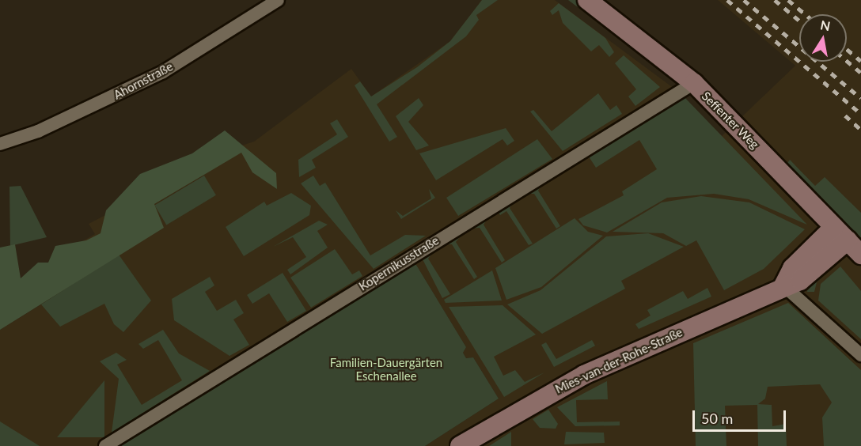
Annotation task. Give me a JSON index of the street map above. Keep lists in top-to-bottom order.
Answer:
{
  "streets": {
    "street": [
      "Ahornstraße",
      "Seffenter Weg",
      "Kopernikusstraße",
      "Mies-van-der-Rohe-Straße"
    ]
  },
  "crossings": [
    ["Seffenter Weg", "Kopernikusstraße"],
    ["Seffenter Weg", "Mies-van-der-Rohe-Straße"]
  ],
  "parks": ["Familien-Dauergärten Eschenallee"],
  "scale_bar": "50 m",
  "north": "top"
}
